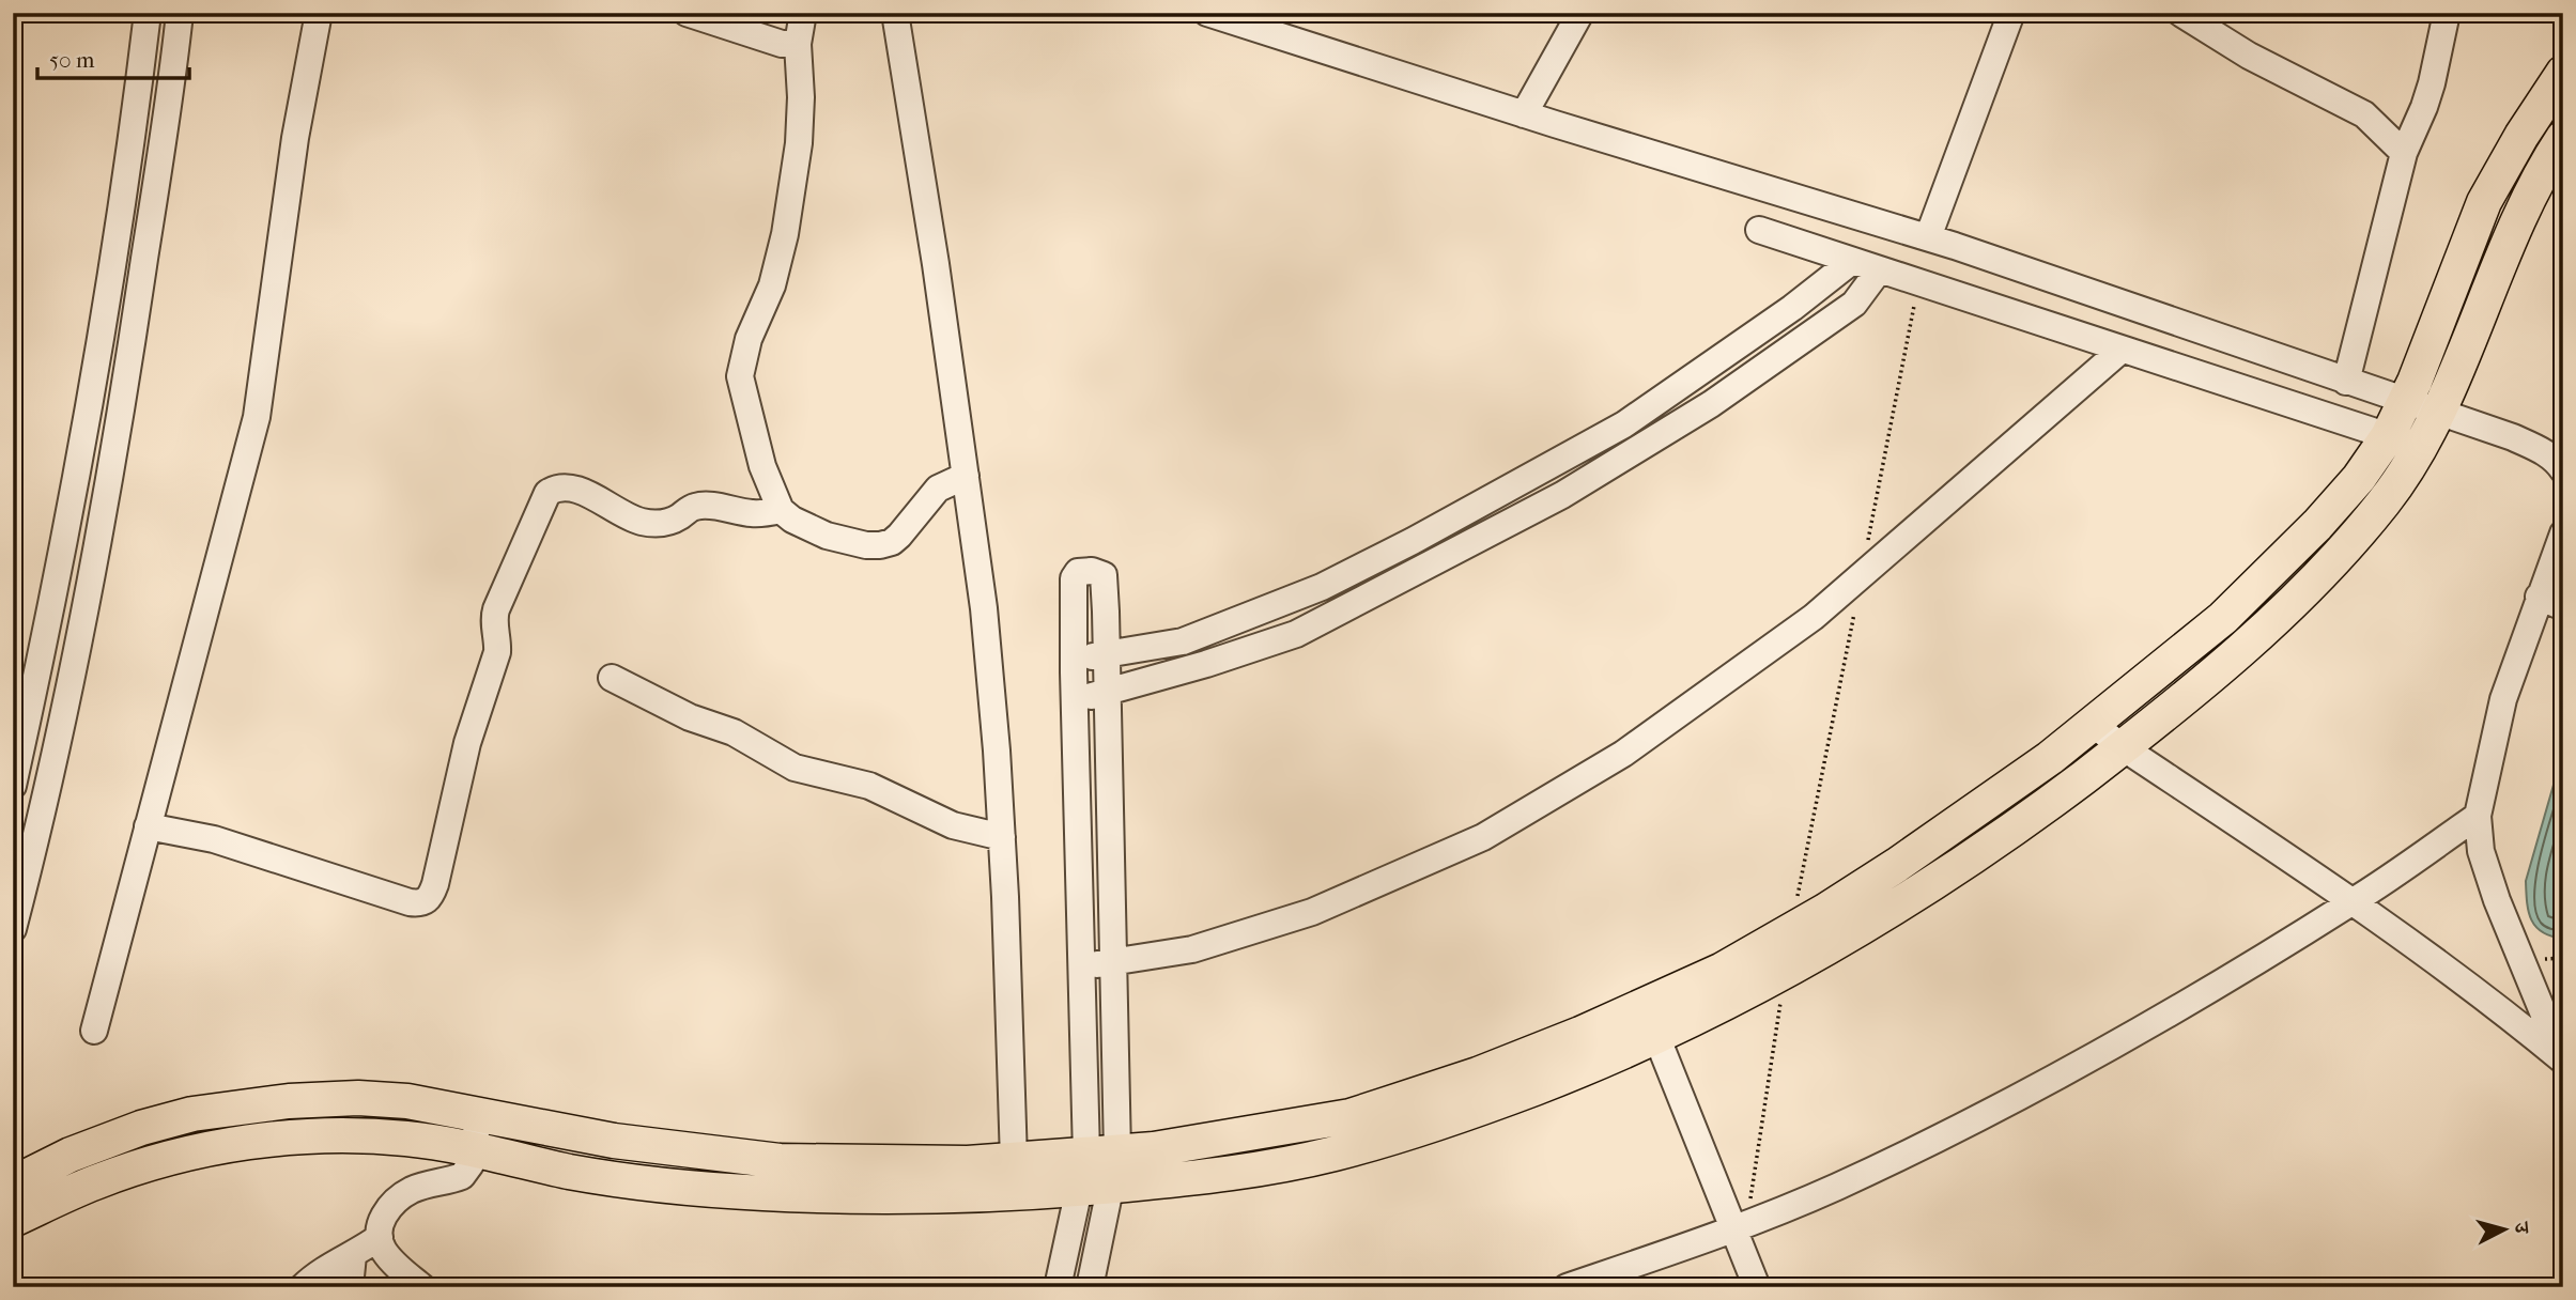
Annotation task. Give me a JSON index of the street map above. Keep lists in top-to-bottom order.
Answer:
{
  "scale_bar": "50 m",
  "north": "right"
}
